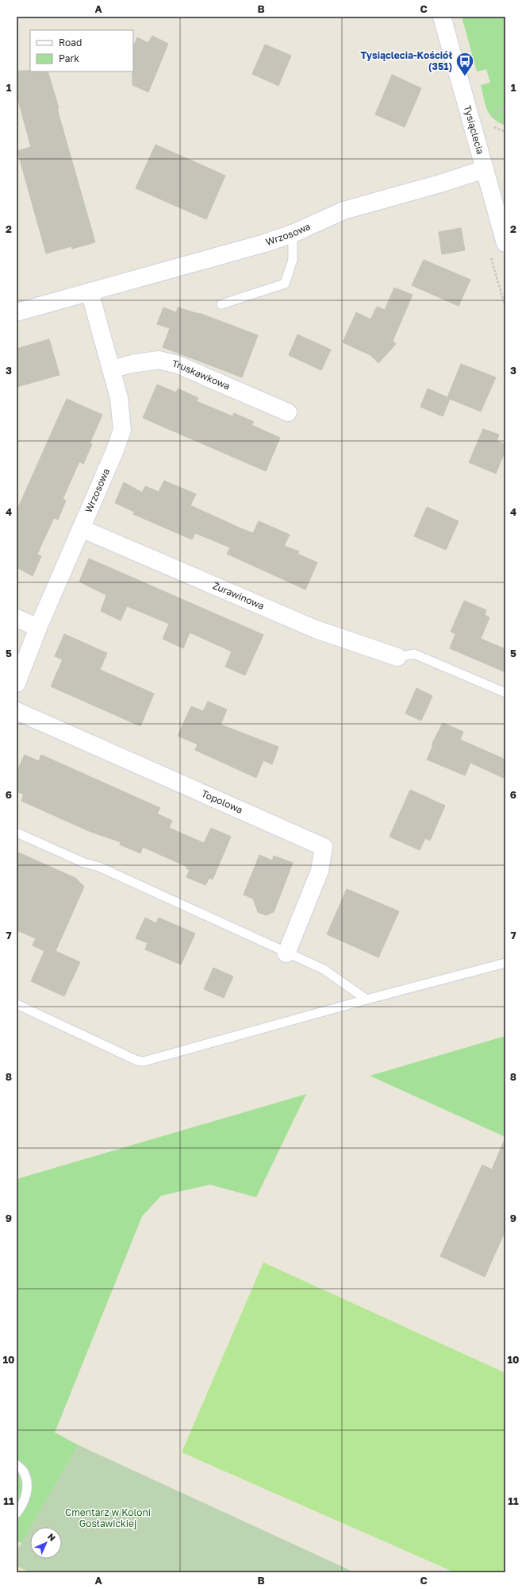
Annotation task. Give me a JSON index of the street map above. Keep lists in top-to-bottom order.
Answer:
{
  "streets": {
    "street": [
      "Tysiąclecia",
      "Wrzosowa",
      "Truskawkowa",
      "Żurawinowa",
      "Topolowa"
    ]
  },
  "crossings": [
    ["Tysiąclecia", "Wrzosowa"],
    ["Wrzosowa", "Truskawkowa"],
    ["Wrzosowa", "Żurawinowa"]
  ],
  "parks": ["Cmentarz w Koloni Gosławickiej"],
  "places": {
    "bus stop": ["Tysiąclecia-Kościół (351)"]
  },
  "legend": ["Road", "Park"],
  "north": "top right",
  "grid": {
    "columns": ["A", "B", "C"],
    "rows": [
      "1",
      "2",
      "3",
      "4",
      "5",
      "6",
      "7",
      "8",
      "9",
      "10",
      "11"
    ]
  }
}
